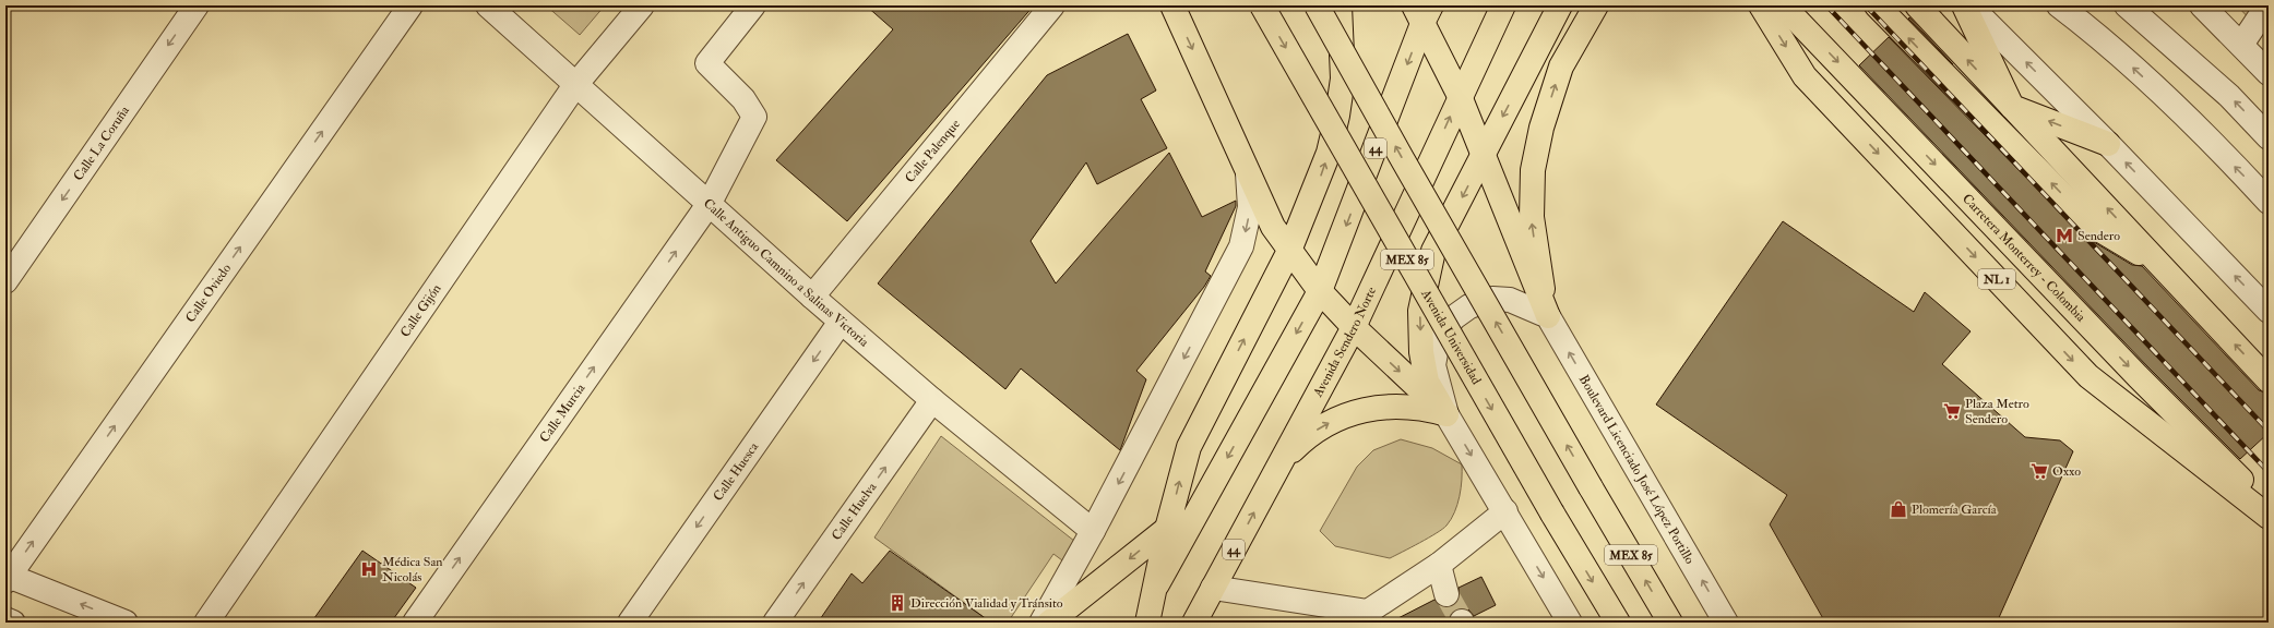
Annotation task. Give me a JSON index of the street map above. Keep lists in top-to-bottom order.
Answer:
{
  "streets": {
    "main road": [
      "44",
      "Carretera Monterrey - Colombia",
      "MEX 85",
      "NL 1",
      "Avenida Universidad",
      "Avenida Sendero Norte"
    ],
    "street": [
      "Calle La Coruña",
      "Calle Palenque",
      "Calle Antiguo Camnino a Salinas Victoria",
      "Calle Oviedo",
      "Calle Gijón",
      "Calle Murcia",
      "Boulevard Licenciado José López Portillo",
      "Calle Huesca",
      "Calle Huelva"
    ]
  },
  "crossings": [
    ["Calle Palenque", "Calle Antiguo Camnino a Salinas Victoria"],
    ["Calle Antiguo Camnino a Salinas Victoria", "Calle Gijón"],
    ["Calle Antiguo Camnino a Salinas Victoria", "Calle Murcia"],
    ["Calle Antiguo Camnino a Salinas Victoria", "Calle Huesca"],
    ["Calle Antiguo Camnino a Salinas Victoria", "Calle Huelva"]
  ],
  "one_way": [
    "Calle La Coruña",
    "Calle Oviedo",
    "Calle Murcia",
    "Calle Huesca"
  ],
  "places": {
    "metro station": ["Sendero"],
    "supermarket": ["Plaza Metro Sendero", "Oxxo"],
    "shop": ["Plomería García"],
    "hospital": ["Médica San Nicolás"],
    "building": ["Dirección Vialidad y Tránsito"]
  }
}
